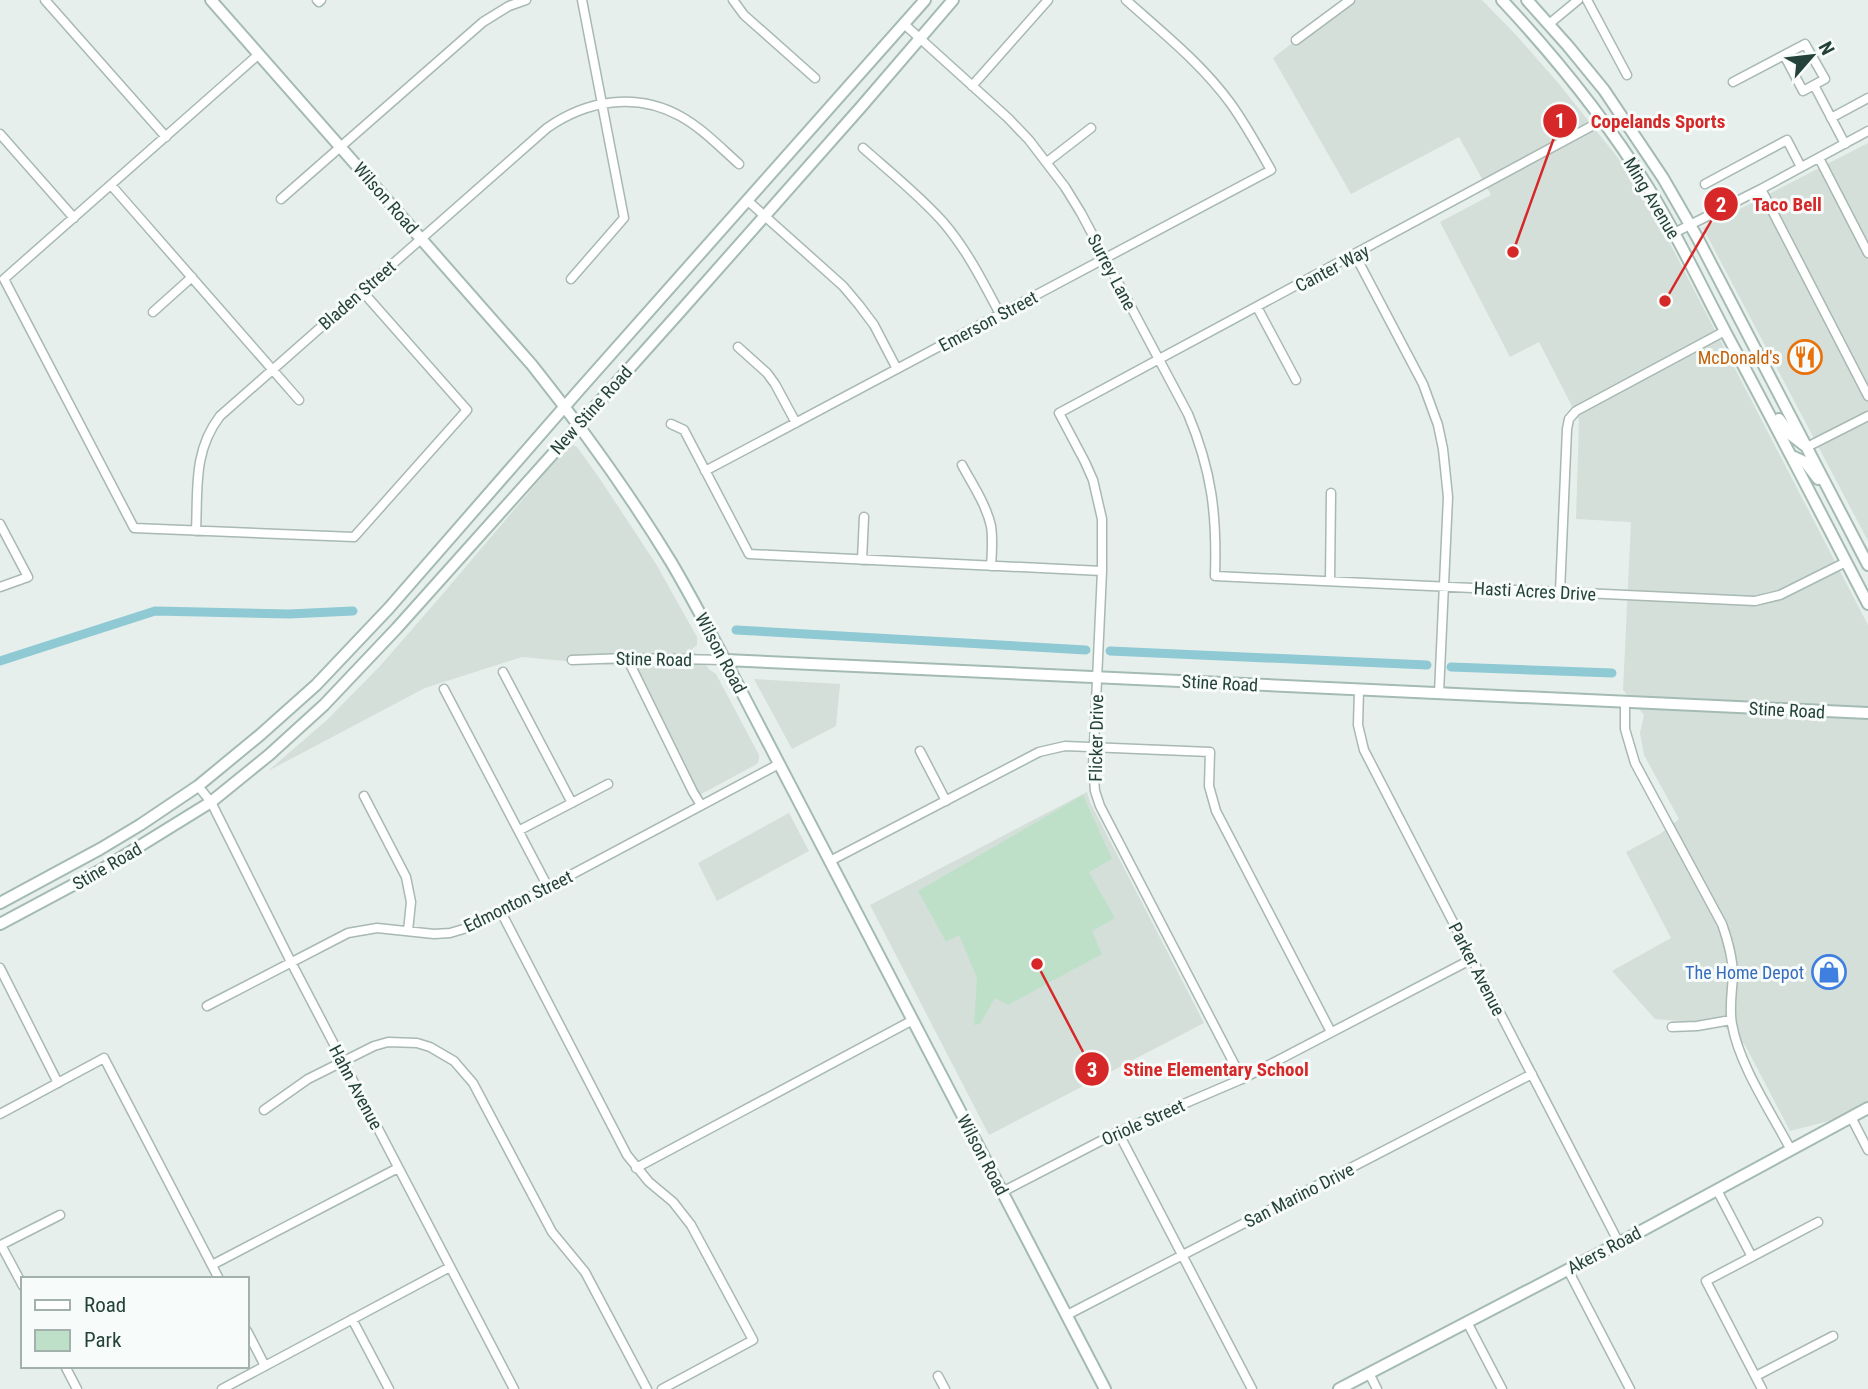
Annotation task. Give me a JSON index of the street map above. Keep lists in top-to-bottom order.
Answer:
{
  "streets": {
    "main road": [
      "Wilson Road",
      "Ming Avenue",
      "New Stine Road",
      "Stine Road",
      "Akers Road"
    ],
    "street": [
      "Canter Way",
      "Surrey Lane",
      "Bladen Street",
      "Emerson Street",
      "Hasti Acres Drive",
      "Flicker Drive",
      "Edmonton Street",
      "Parker Avenue",
      "Hahn Avenue",
      "Oriole Street",
      "San Marino Drive"
    ]
  },
  "crossings": [
    ["Wilson Road", "Bladen Street"],
    ["Wilson Road", "New Stine Road"],
    ["Wilson Road", "Stine Road"],
    ["Wilson Road", "Edmonton Street"],
    ["Wilson Road", "Oriole Street"],
    ["Wilson Road", "San Marino Drive"],
    ["Ming Avenue", "Canter Way"],
    ["Ming Avenue", "Hasti Acres Drive"],
    ["Canter Way", "Surrey Lane"],
    ["Canter Way", "Flicker Drive"],
    ["Surrey Lane", "Emerson Street"],
    ["Surrey Lane", "New Stine Road"],
    ["Surrey Lane", "Hasti Acres Drive"],
    ["New Stine Road", "Stine Road"],
    ["New Stine Road", "Hahn Avenue"],
    ["Stine Road", "Flicker Drive"],
    ["Stine Road", "Parker Avenue"],
    ["Stine Road", "Hahn Avenue"],
    ["Flicker Drive", "Oriole Street"],
    ["Edmonton Street", "Hahn Avenue"],
    ["Parker Avenue", "Oriole Street"],
    ["Parker Avenue", "San Marino Drive"],
    ["Parker Avenue", "Akers Road"]
  ],
  "places": {
    "other": ["Copelands Sports", "Taco Bell", "Stine Elementary School"],
    "restaurant": ["McDonald's"],
    "shop": ["The Home Depot"]
  },
  "legend": ["Road", "Park"],
  "north": "top right"
}
